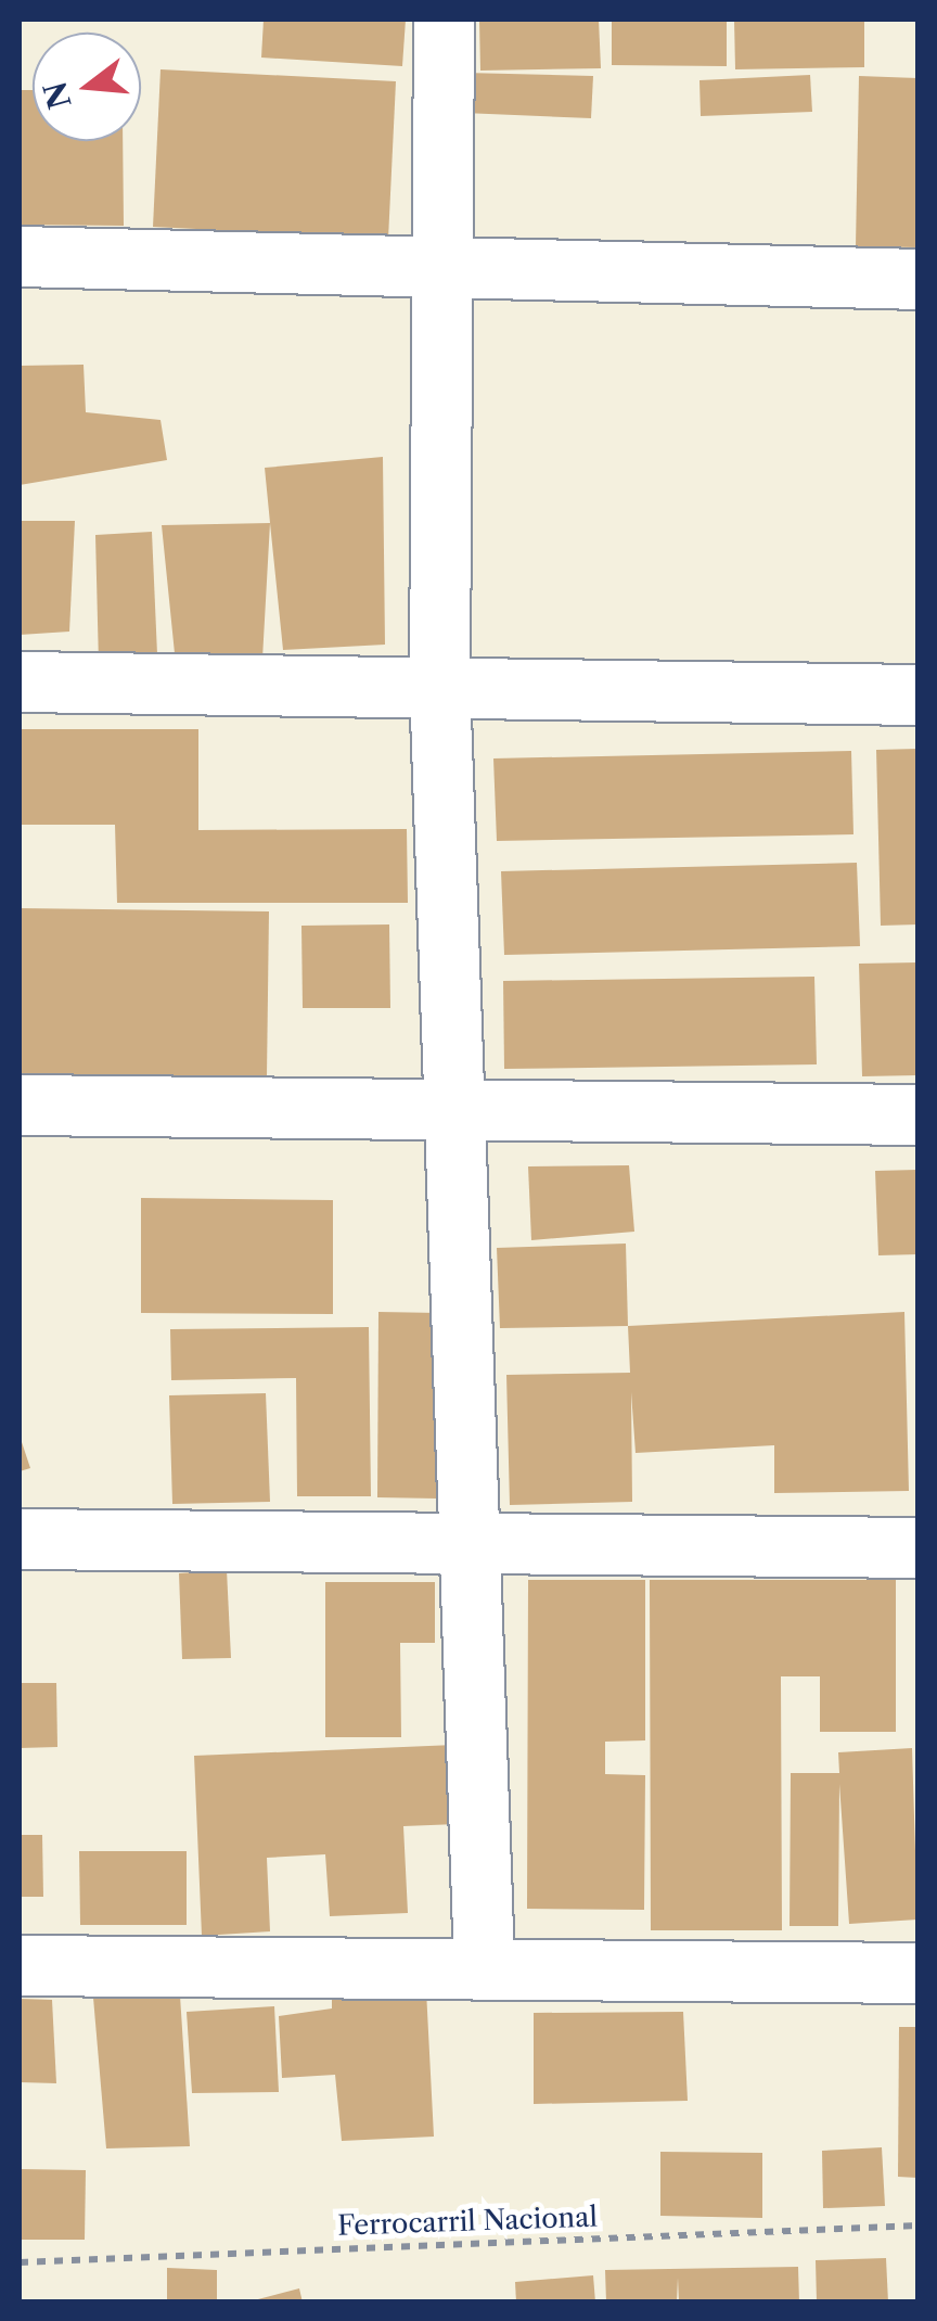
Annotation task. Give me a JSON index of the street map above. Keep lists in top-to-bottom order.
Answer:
{
  "streets": {
    "path": ["Ferrocarril Nacional"]
  },
  "north": "left"
}
